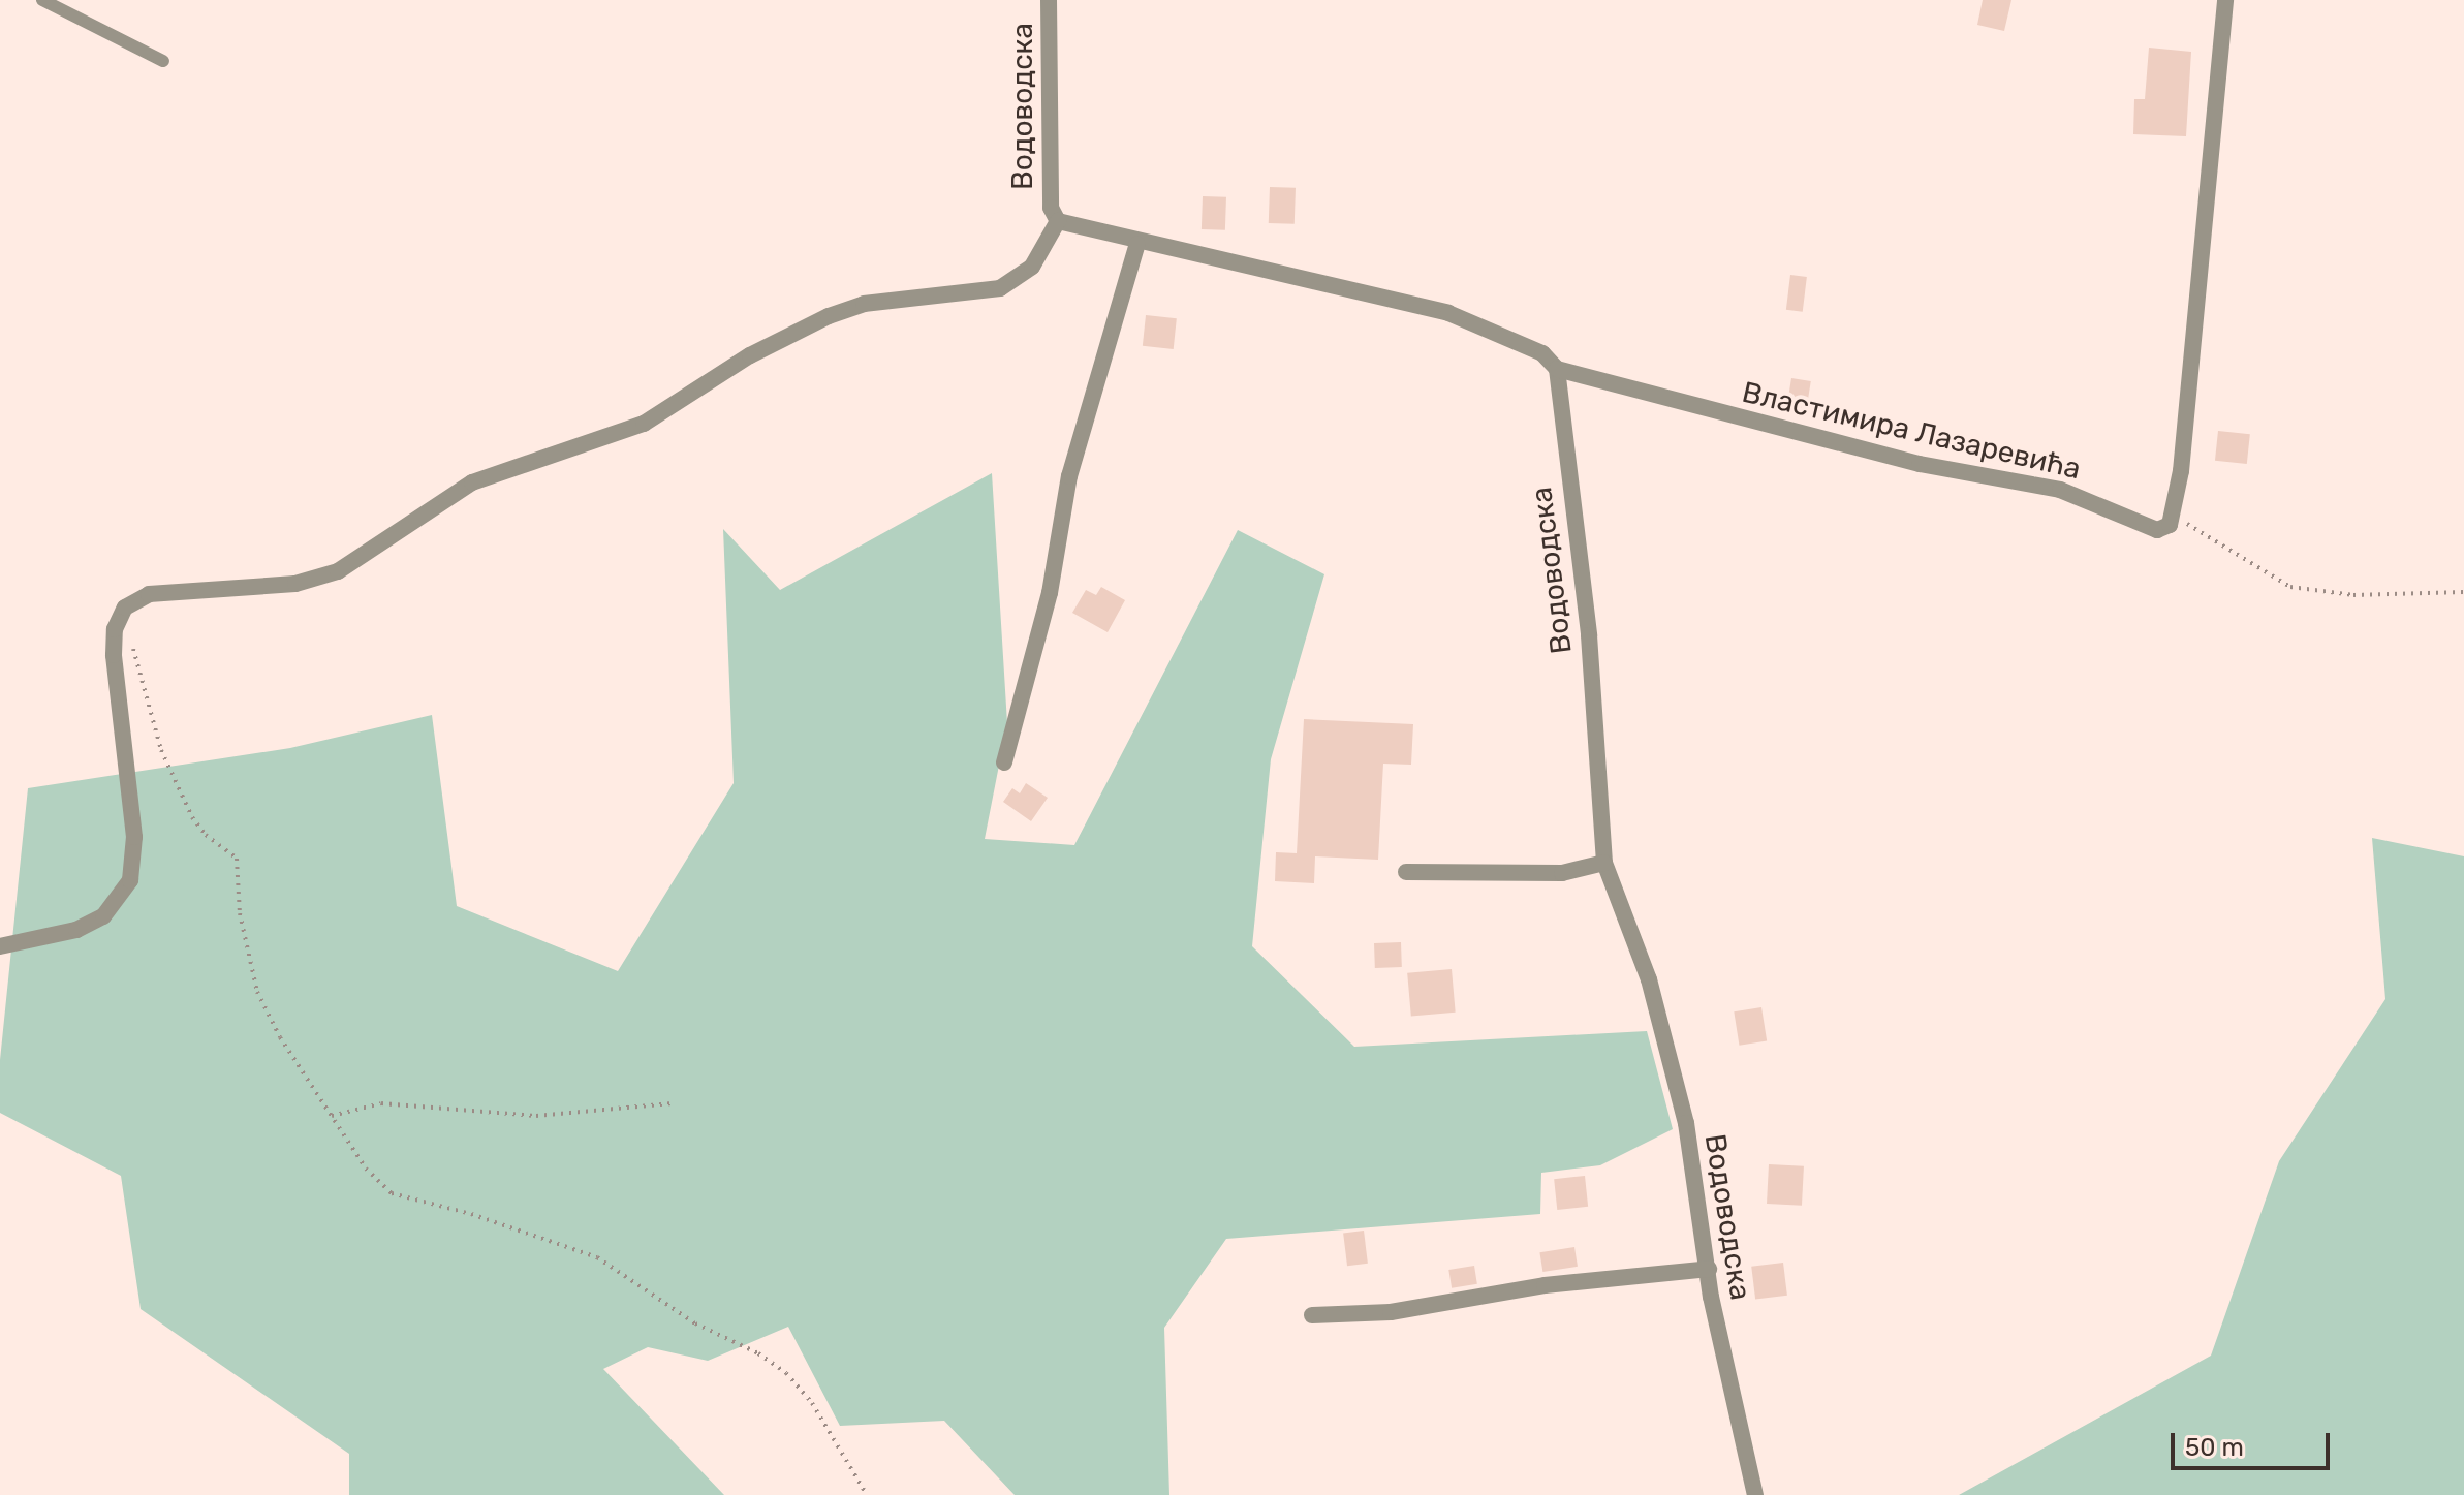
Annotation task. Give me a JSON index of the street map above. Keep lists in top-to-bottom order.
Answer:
{
  "streets": {
    "street": ["Водоводска", "Властимира Лазаревића"]
  },
  "crossings": [
    ["Водоводска", "Властимира Лазаревића"]
  ],
  "scale_bar": "50 m"
}
